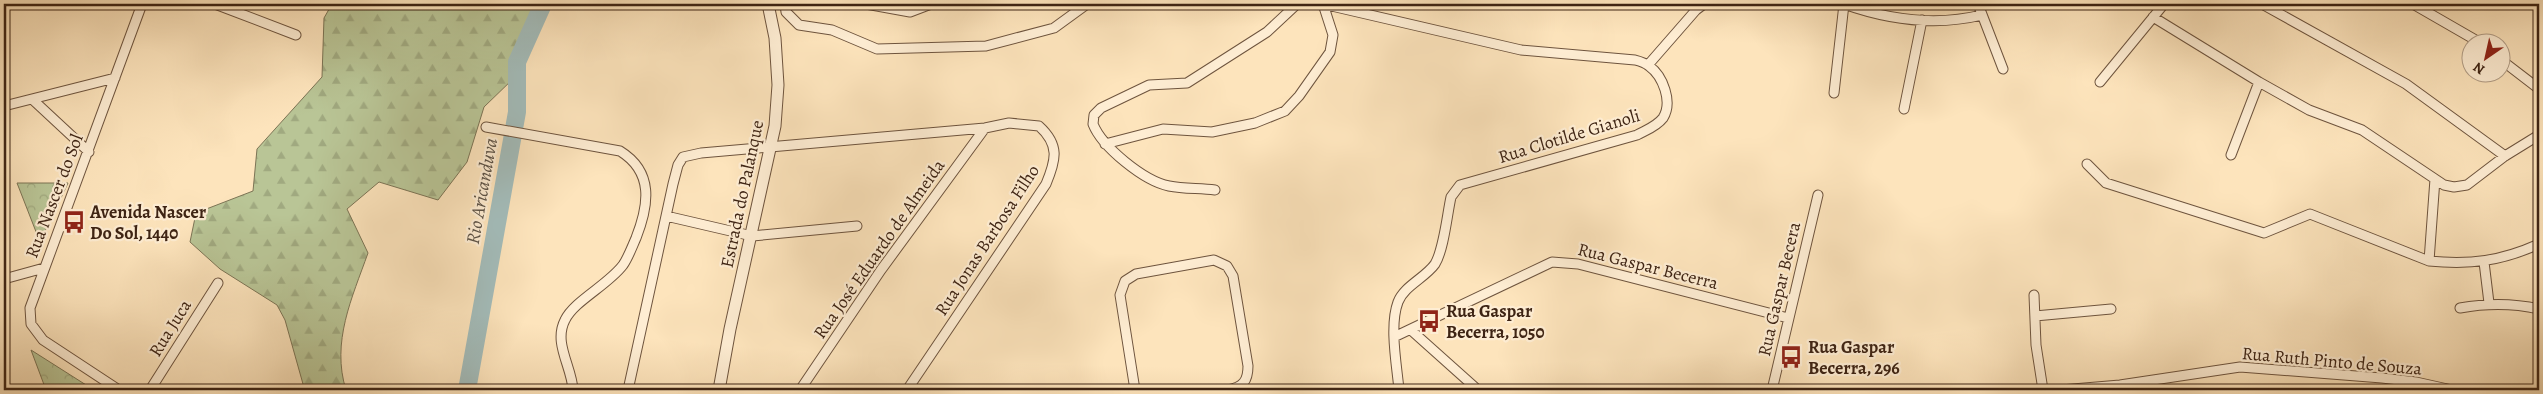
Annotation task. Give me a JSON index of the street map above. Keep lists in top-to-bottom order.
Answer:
{
  "streets": {
    "street": [
      "Rua Clotilde Gianoli",
      "Estrada do Palanque",
      "Rua Nascer do Sol",
      "Rua Jonas Barbosa Filho",
      "Rua José Eduardo de Almeida",
      "Rua Gaspar Becerra",
      "Rua Gaspar Becera",
      "Rua Juca",
      "Rua Ruth Pinto de Souza"
    ]
  },
  "crossings": [
    ["Rua Clotilde Gianoli", "Rua Gaspar Becerra"],
    ["Estrada do Palanque", "Rua Jonas Barbosa Filho"],
    ["Rua Jonas Barbosa Filho", "Rua José Eduardo de Almeida"],
    ["Rua Gaspar Becerra", "Rua Gaspar Becera"]
  ],
  "water": ["Rio Aricanduva"],
  "places": {
    "bus stop": ["Avenida Nascer Do Sol, 1440", "Rua Gaspar Becerra, 1050", "Rua Gaspar Becerra, 296"]
  },
  "north": "bottom left"
}
